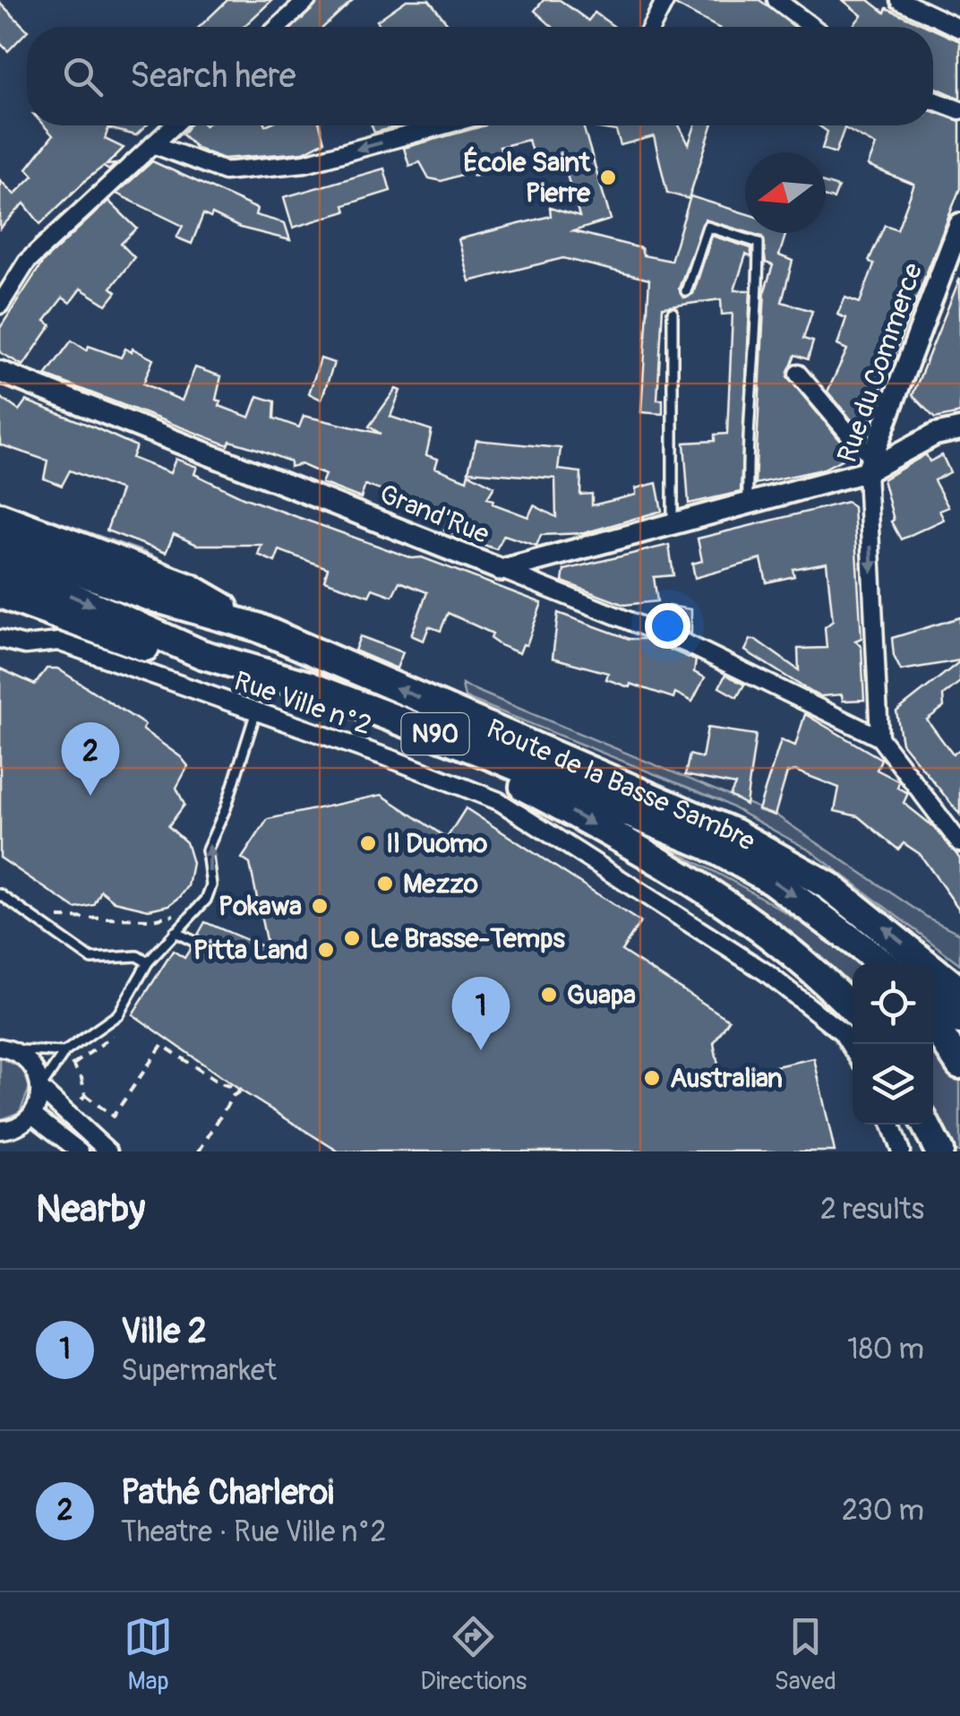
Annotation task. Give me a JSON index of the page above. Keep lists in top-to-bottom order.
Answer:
{
  "streets": {
    "highway": ["N90", "Route de la Basse Sambre"],
    "street": ["Rue du Commerce", "Grand'Rue", "Rue Ville n°2"]
  },
  "crossings": [
    ["Rue du Commerce", "Grand'Rue"]
  ],
  "one_way": ["Rue du Commerce"],
  "places": [
    "École Saint Pierre",
    "Il Duomo",
    "Mezzo",
    "Pokawa",
    "Le Brasse-Temps",
    "Pitta Land",
    "Guapa",
    "Australian"
  ],
  "north": "left",
  "page": {
    "search": "Search here",
    "pins": ["2", "1"],
    "heading": ["Nearby", "2 results"],
    "list": [
      {
        "mark": "1",
        "name": "Ville 2",
        "note": "Supermarket",
        "value": "180 m"
      },
      {
        "mark": "2",
        "name": "Pathé Charleroi",
        "note": "Theatre · Rue Ville n°2",
        "value": "230 m"
      }
    ],
    "nav": ["Map", "Directions", "Saved"]
  }
}
